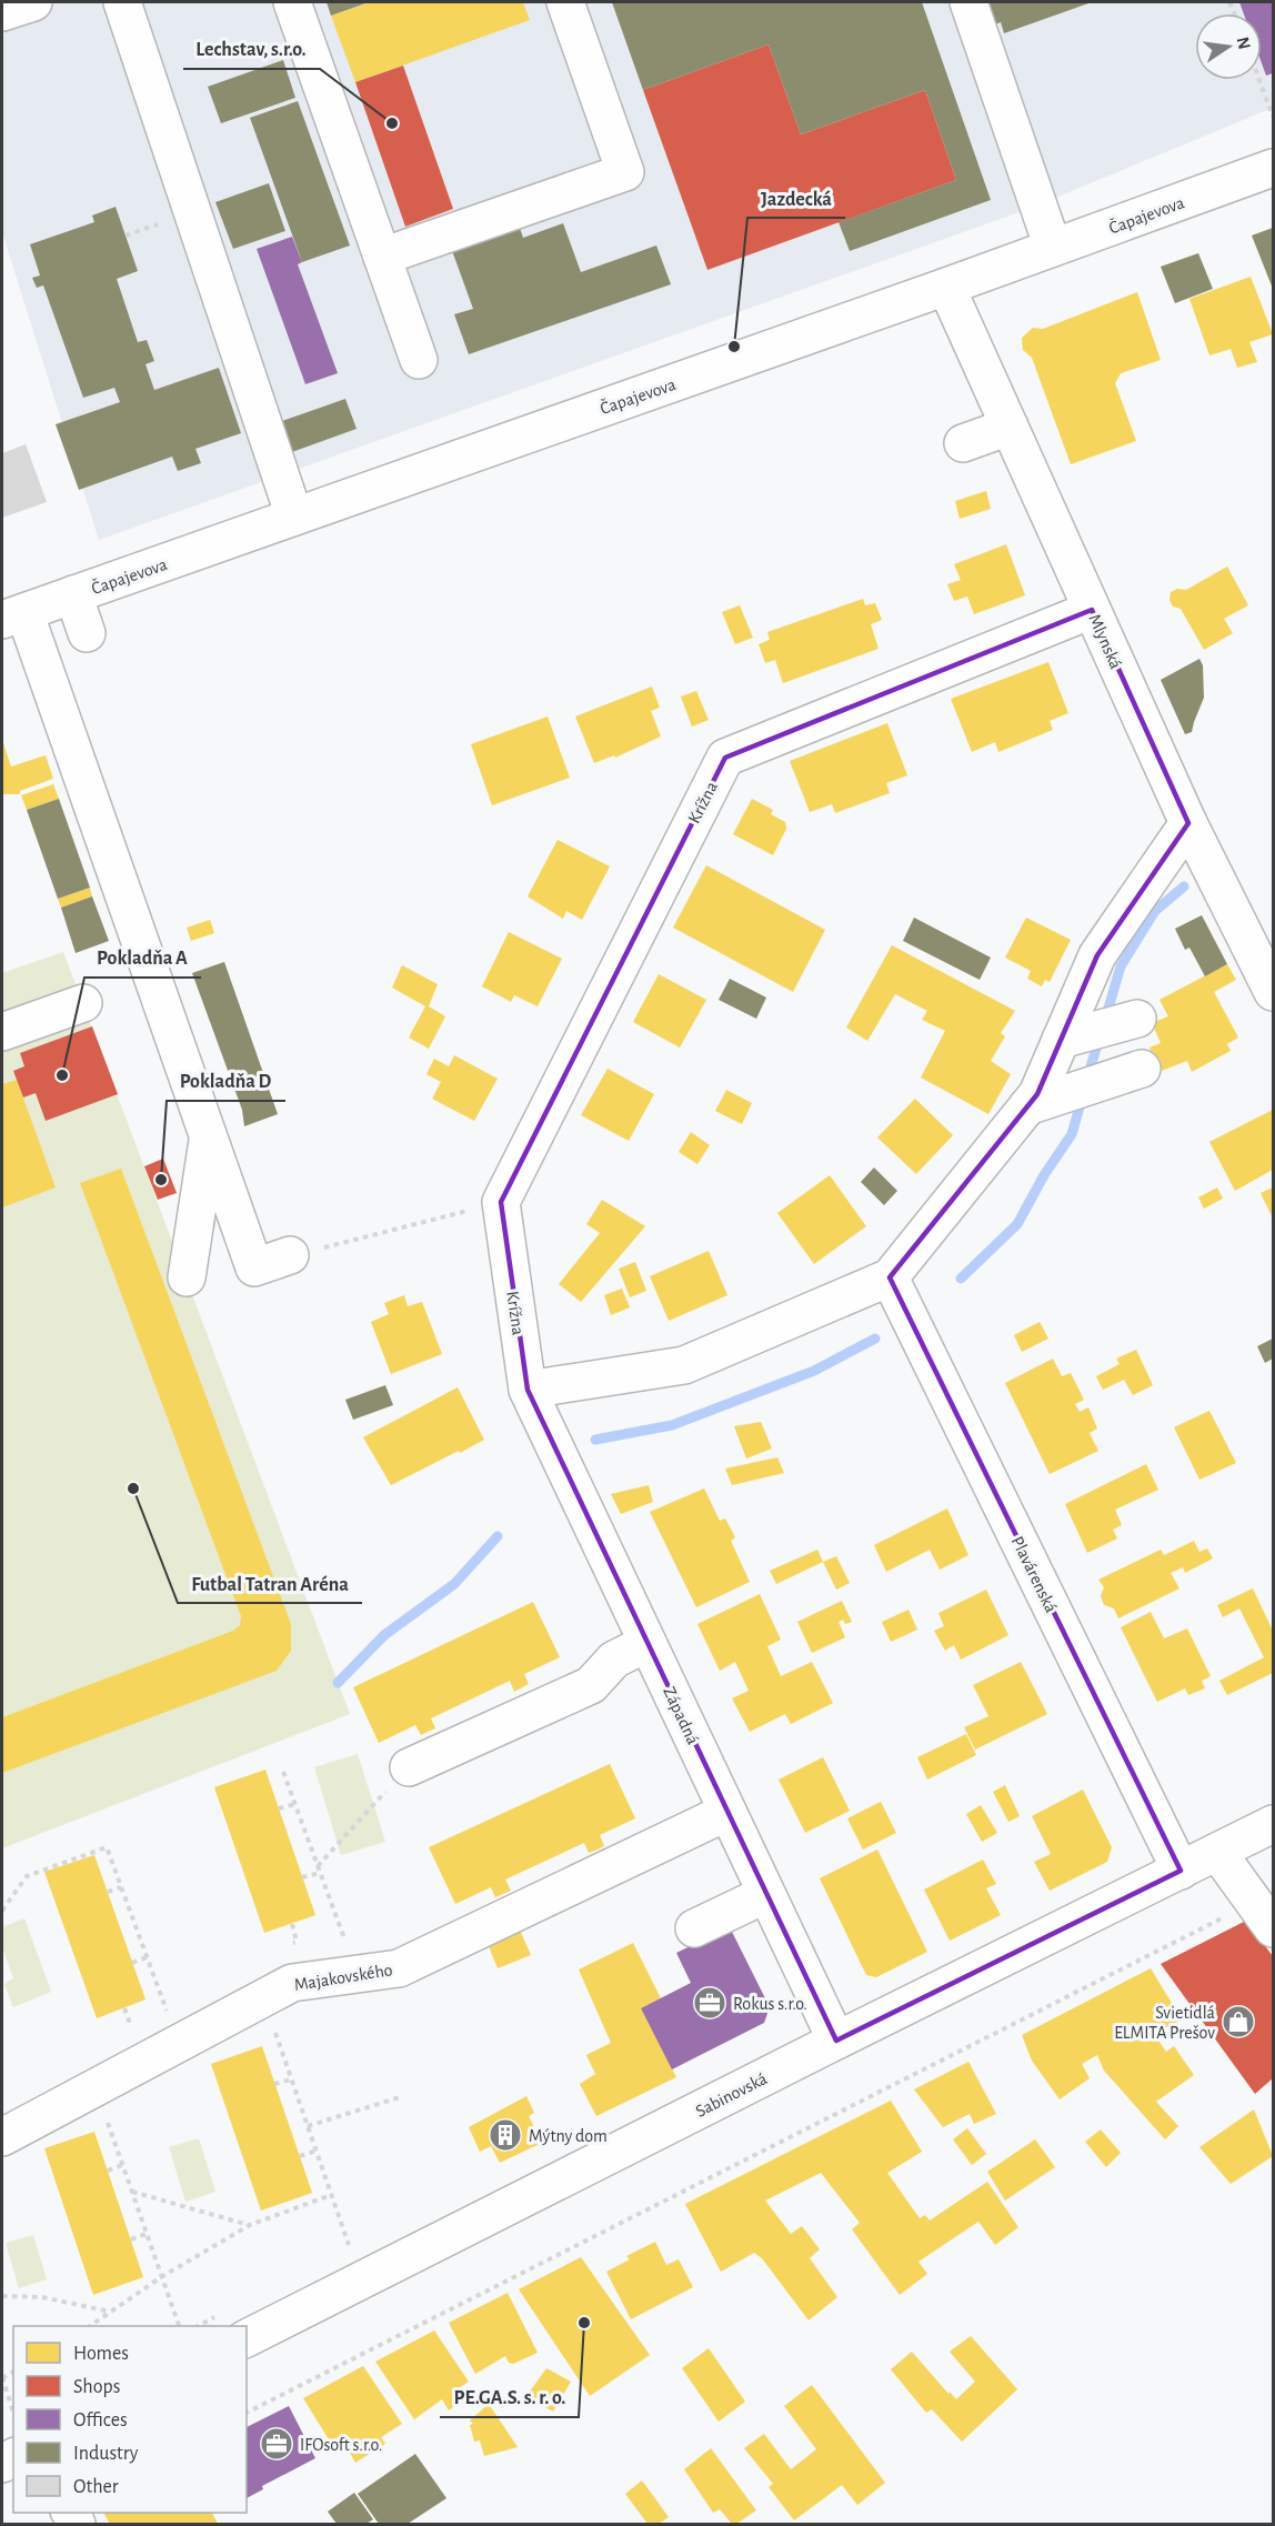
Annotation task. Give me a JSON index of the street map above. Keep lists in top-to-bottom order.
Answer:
{
  "streets": {
    "street": [
      "Čapajevova",
      "Mlynská",
      "Krížna",
      "Plavárenská",
      "Západná",
      "Majakovského",
      "Sabinovská"
    ]
  },
  "crossings": [
    ["Čapajevova", "Mlynská"],
    ["Mlynská", "Krížna"],
    ["Krížna", "Západná"],
    ["Plavárenská", "Sabinovská"],
    ["Západná", "Majakovského"],
    ["Západná", "Sabinovská"]
  ],
  "places": {
    "other": [
      "Lechstav, s.r.o.",
      "Jazdecká",
      "Pokladňa A",
      "Pokladňa D",
      "Futbal Tatran Aréna",
      "PE.GA.S. s. r. o."
    ],
    "office": ["Rokus s.r.o.", "IFOsoft s.r.o."],
    "shop": ["Svietidlá ELMITA Prešov"],
    "building": ["Mýtny dom"]
  },
  "legend": [
    "Homes",
    "Shops",
    "Offices",
    "Industry",
    "Other"
  ],
  "north": "right"
}
